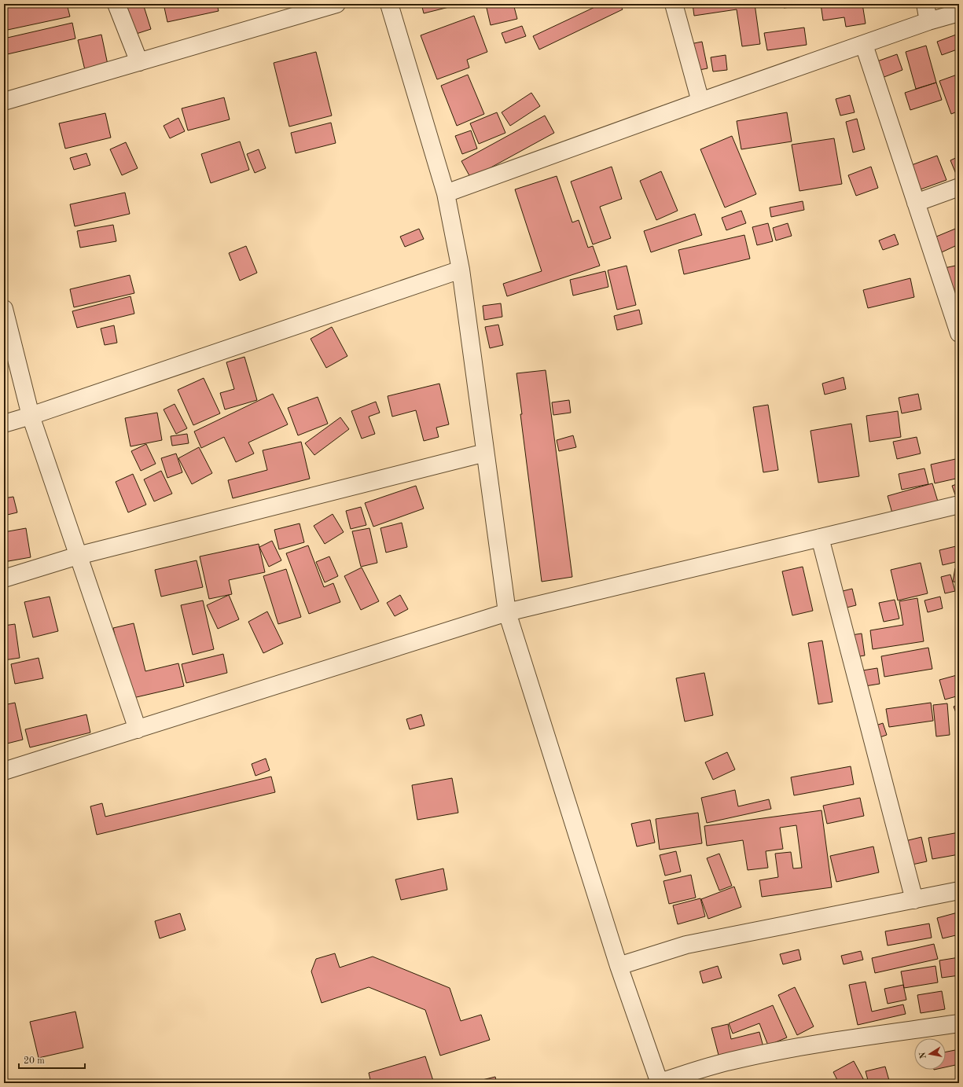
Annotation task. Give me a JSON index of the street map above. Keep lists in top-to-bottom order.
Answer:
{
  "scale_bar": "20 m",
  "north": "left"
}
